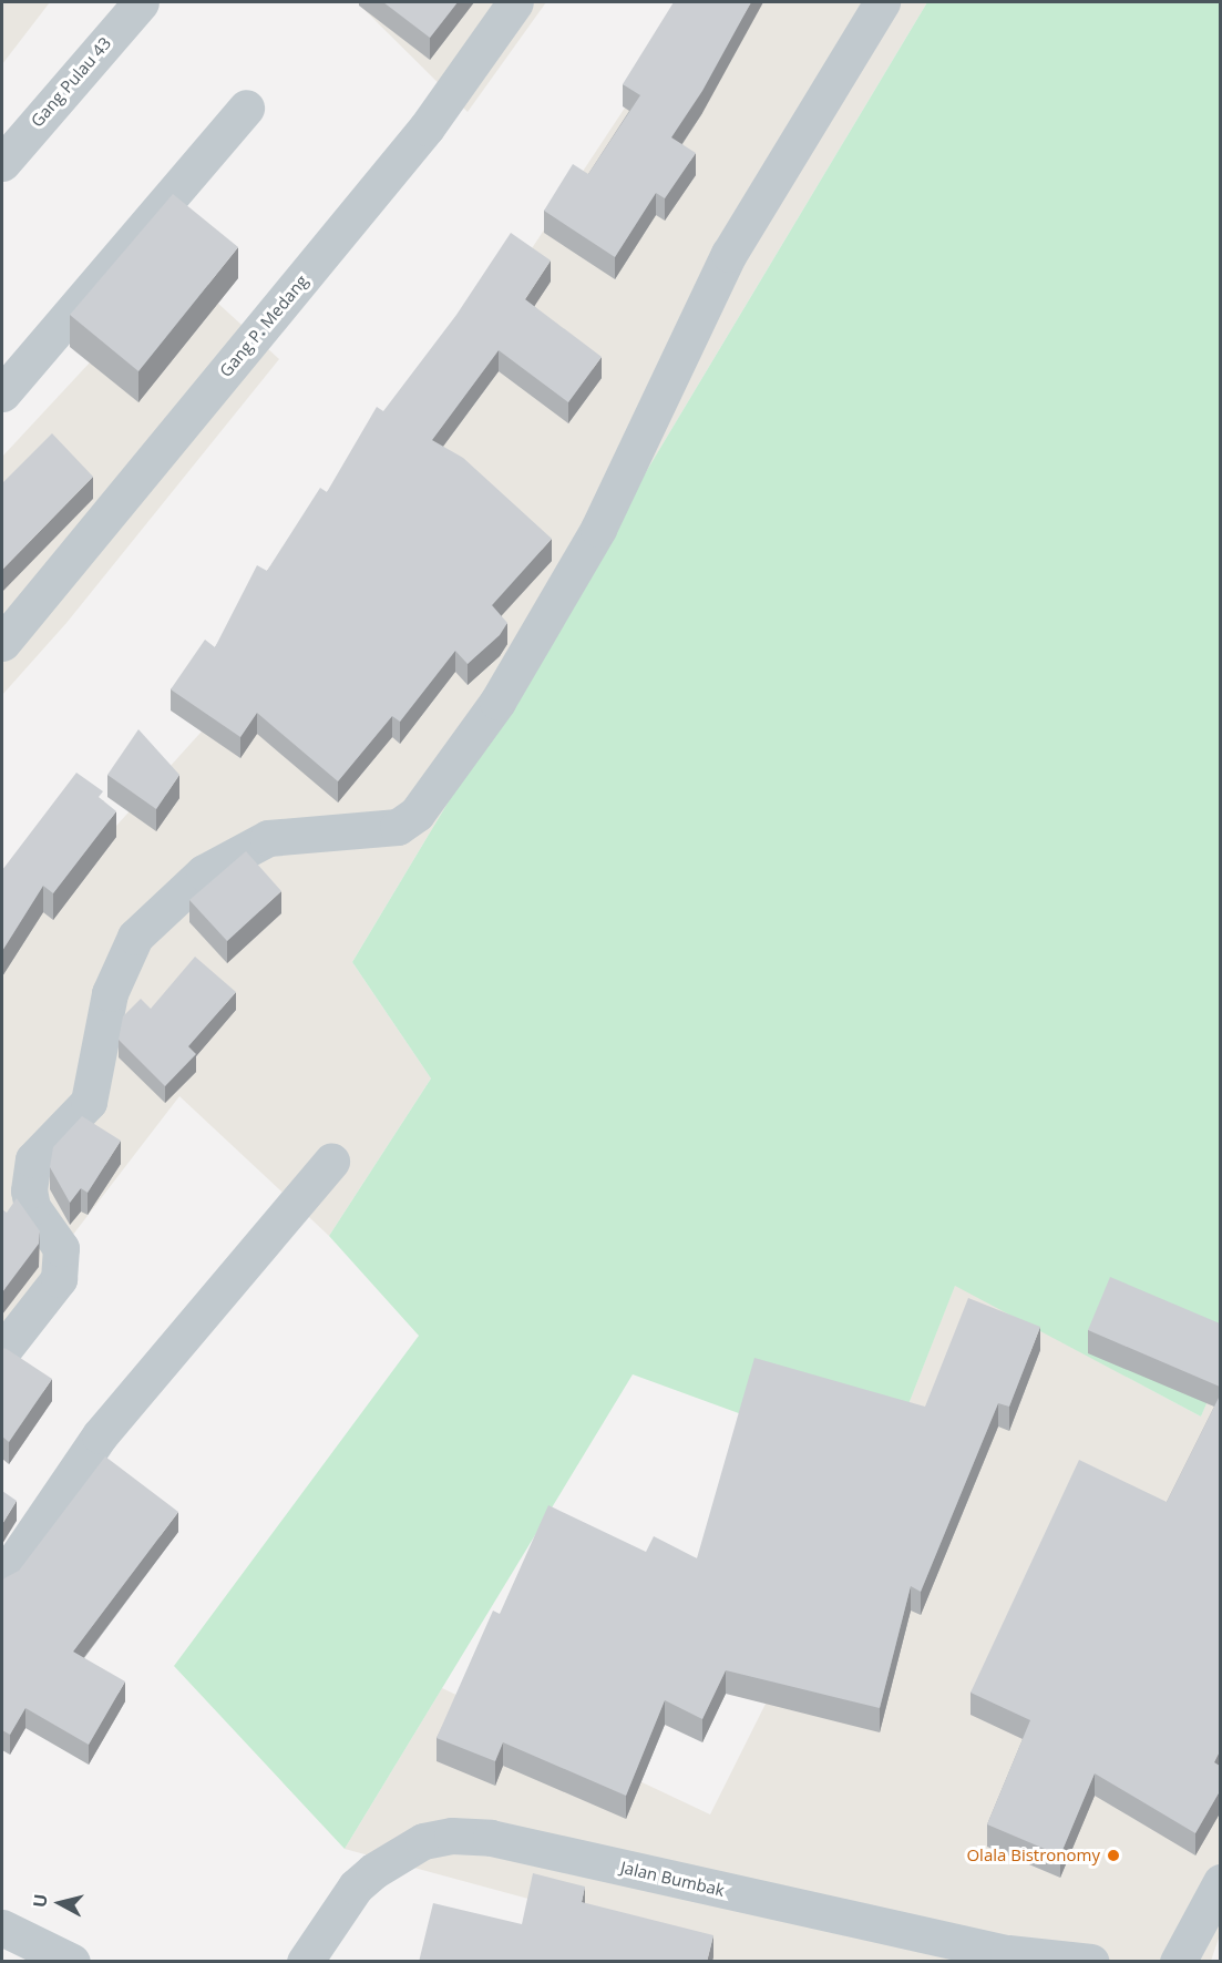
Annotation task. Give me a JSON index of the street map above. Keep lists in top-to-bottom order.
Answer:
{
  "streets": {
    "street": ["Gang Pulau 43", "Gang P. Medang", "Jalan Bumbak"]
  },
  "places": ["Olala Bistronomy"],
  "north": "left"
}
